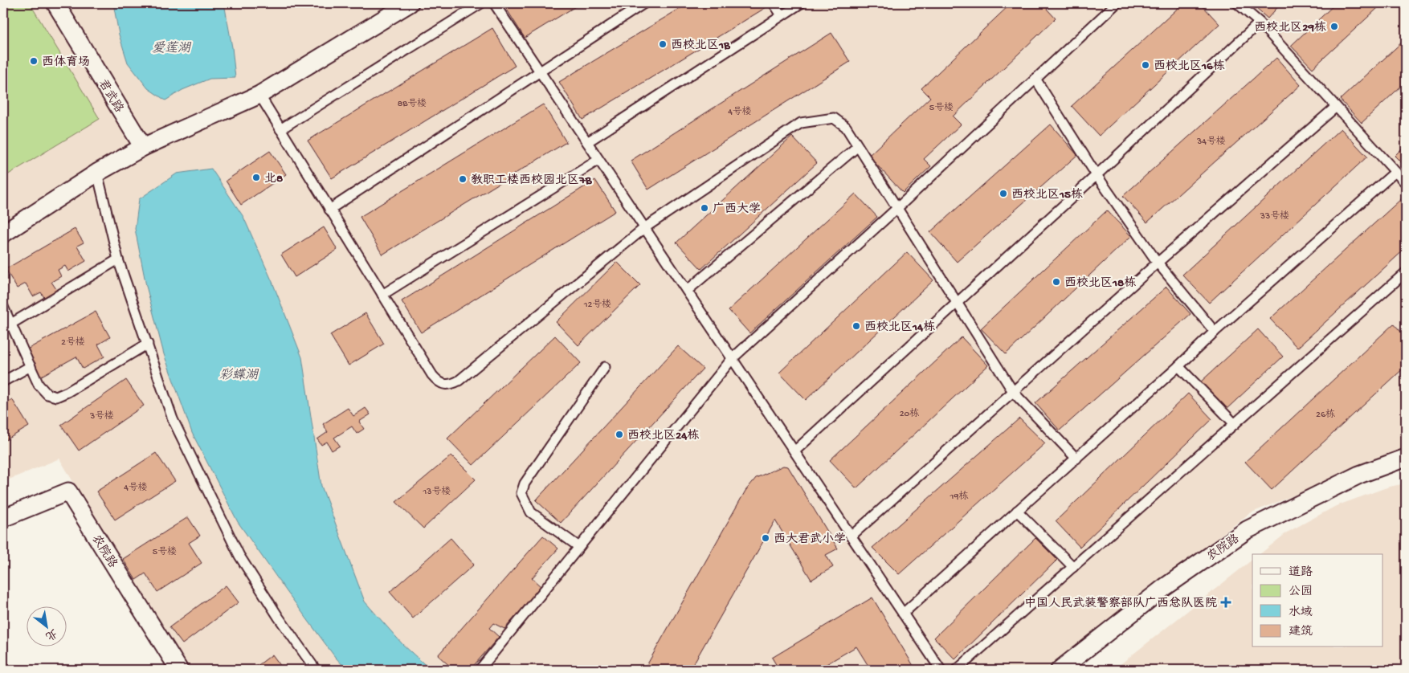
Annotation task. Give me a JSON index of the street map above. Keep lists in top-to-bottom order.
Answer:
{
  "streets": {
    "street": ["君武路", "农院路"]
  },
  "water": ["爱莲湖", "彩蝶湖"],
  "places": {
    "other": [
      "西校北区29栋",
      "西校北区1B",
      "西体育场",
      "西校北区16栋",
      "北8",
      "教职工楼西校园北区7B",
      "西校北区15栋",
      "广西大学",
      "西校北区18栋",
      "西校北区14栋",
      "西校北区24栋",
      "西大君武小学"
    ],
    "health": ["中国人民武装警察部队广西总队医院"]
  },
  "house_numbers": [
    "8B号楼",
    "5号楼",
    "4号楼",
    "34号楼",
    "33号楼",
    "12号楼",
    "2号楼",
    "20栋",
    "26栋",
    "3号楼",
    "4号楼",
    "13号楼",
    "19栋",
    "5号楼"
  ],
  "legend": [
    "道路",
    "公园",
    "水域",
    "建筑"
  ],
  "north": "bottom right"
}
